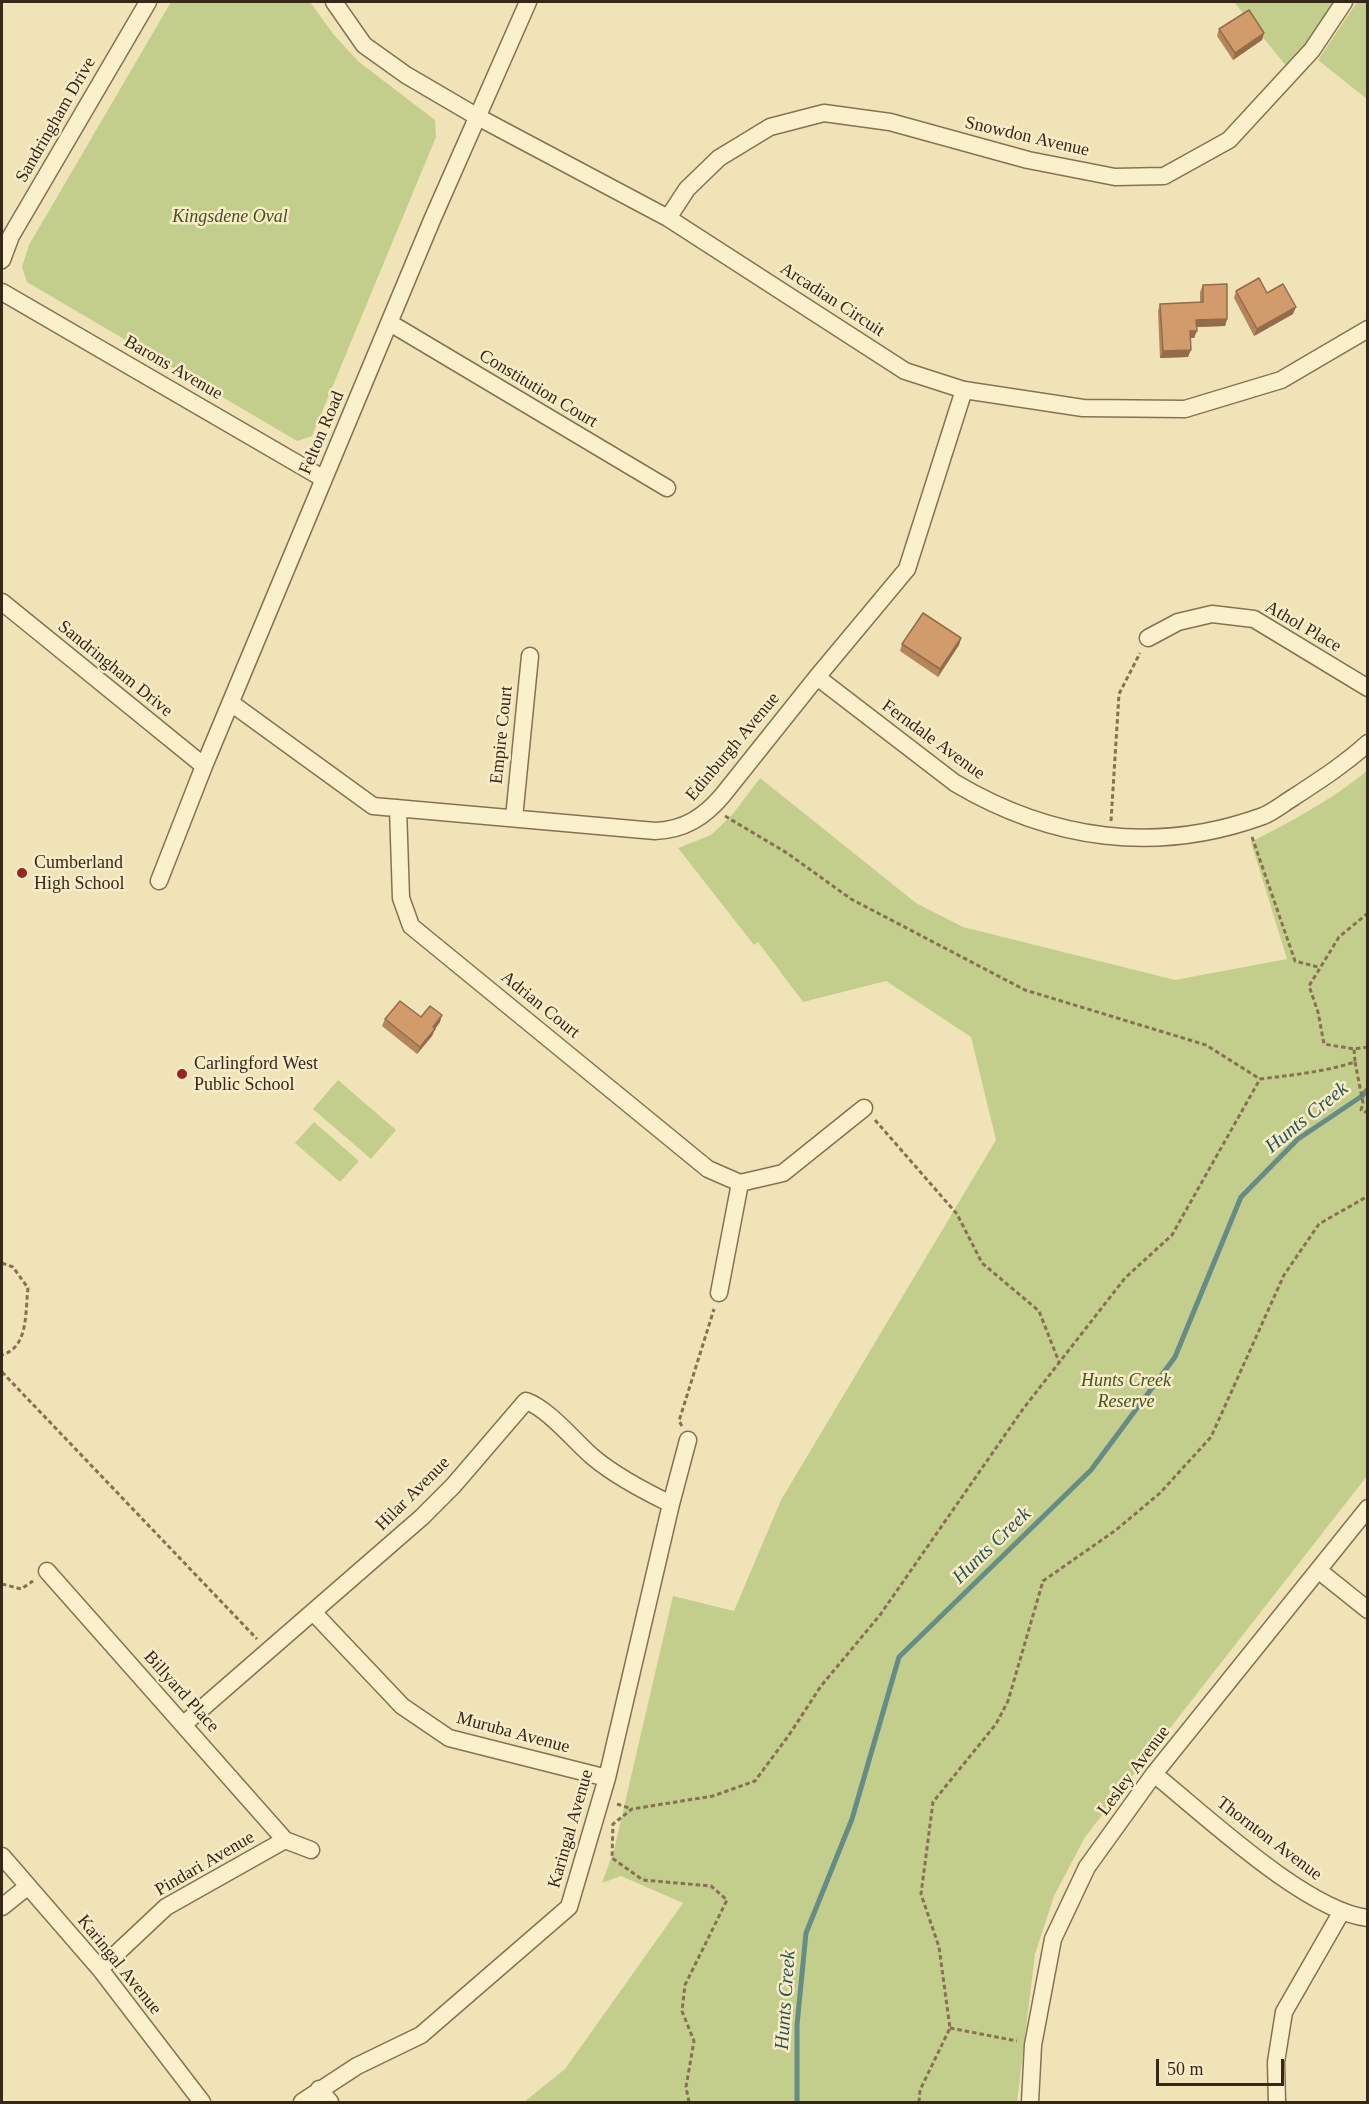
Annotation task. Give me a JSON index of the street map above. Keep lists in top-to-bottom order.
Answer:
{
  "streets": {
    "street": [
      "Sandringham Drive",
      "Snowdon Avenue",
      "Arcadian Circuit",
      "Barons Avenue",
      "Constitution Court",
      "Felton Road",
      "Athol Place",
      "Empire Court",
      "Ferndale Avenue",
      "Edinburgh Avenue",
      "Adrian Court",
      "Hilar Avenue",
      "Billyard Place",
      "Muruba Avenue",
      "Lesley Avenue",
      "Karingal Avenue",
      "Thornton Avenue",
      "Pindari Avenue"
    ]
  },
  "crossings": [
    ["Sandringham Drive", "Felton Road"],
    ["Snowdon Avenue", "Arcadian Circuit"],
    ["Arcadian Circuit", "Felton Road"],
    ["Arcadian Circuit", "Edinburgh Avenue"],
    ["Barons Avenue", "Felton Road"],
    ["Constitution Court", "Felton Road"],
    ["Felton Road", "Edinburgh Avenue"],
    ["Empire Court", "Edinburgh Avenue"],
    ["Ferndale Avenue", "Edinburgh Avenue"],
    ["Edinburgh Avenue", "Adrian Court"],
    ["Hilar Avenue", "Billyard Place"],
    ["Hilar Avenue", "Muruba Avenue"],
    ["Hilar Avenue", "Karingal Avenue"],
    ["Billyard Place", "Pindari Avenue"],
    ["Muruba Avenue", "Karingal Avenue"],
    ["Lesley Avenue", "Thornton Avenue"],
    ["Karingal Avenue", "Pindari Avenue"]
  ],
  "water": ["Hunts Creek"],
  "parks": ["Kingsdene Oval", "Hunts Creek Reserve"],
  "places": ["Cumberland High School", "Carlingford West Public School"],
  "scale_bar": "50 m"
}
